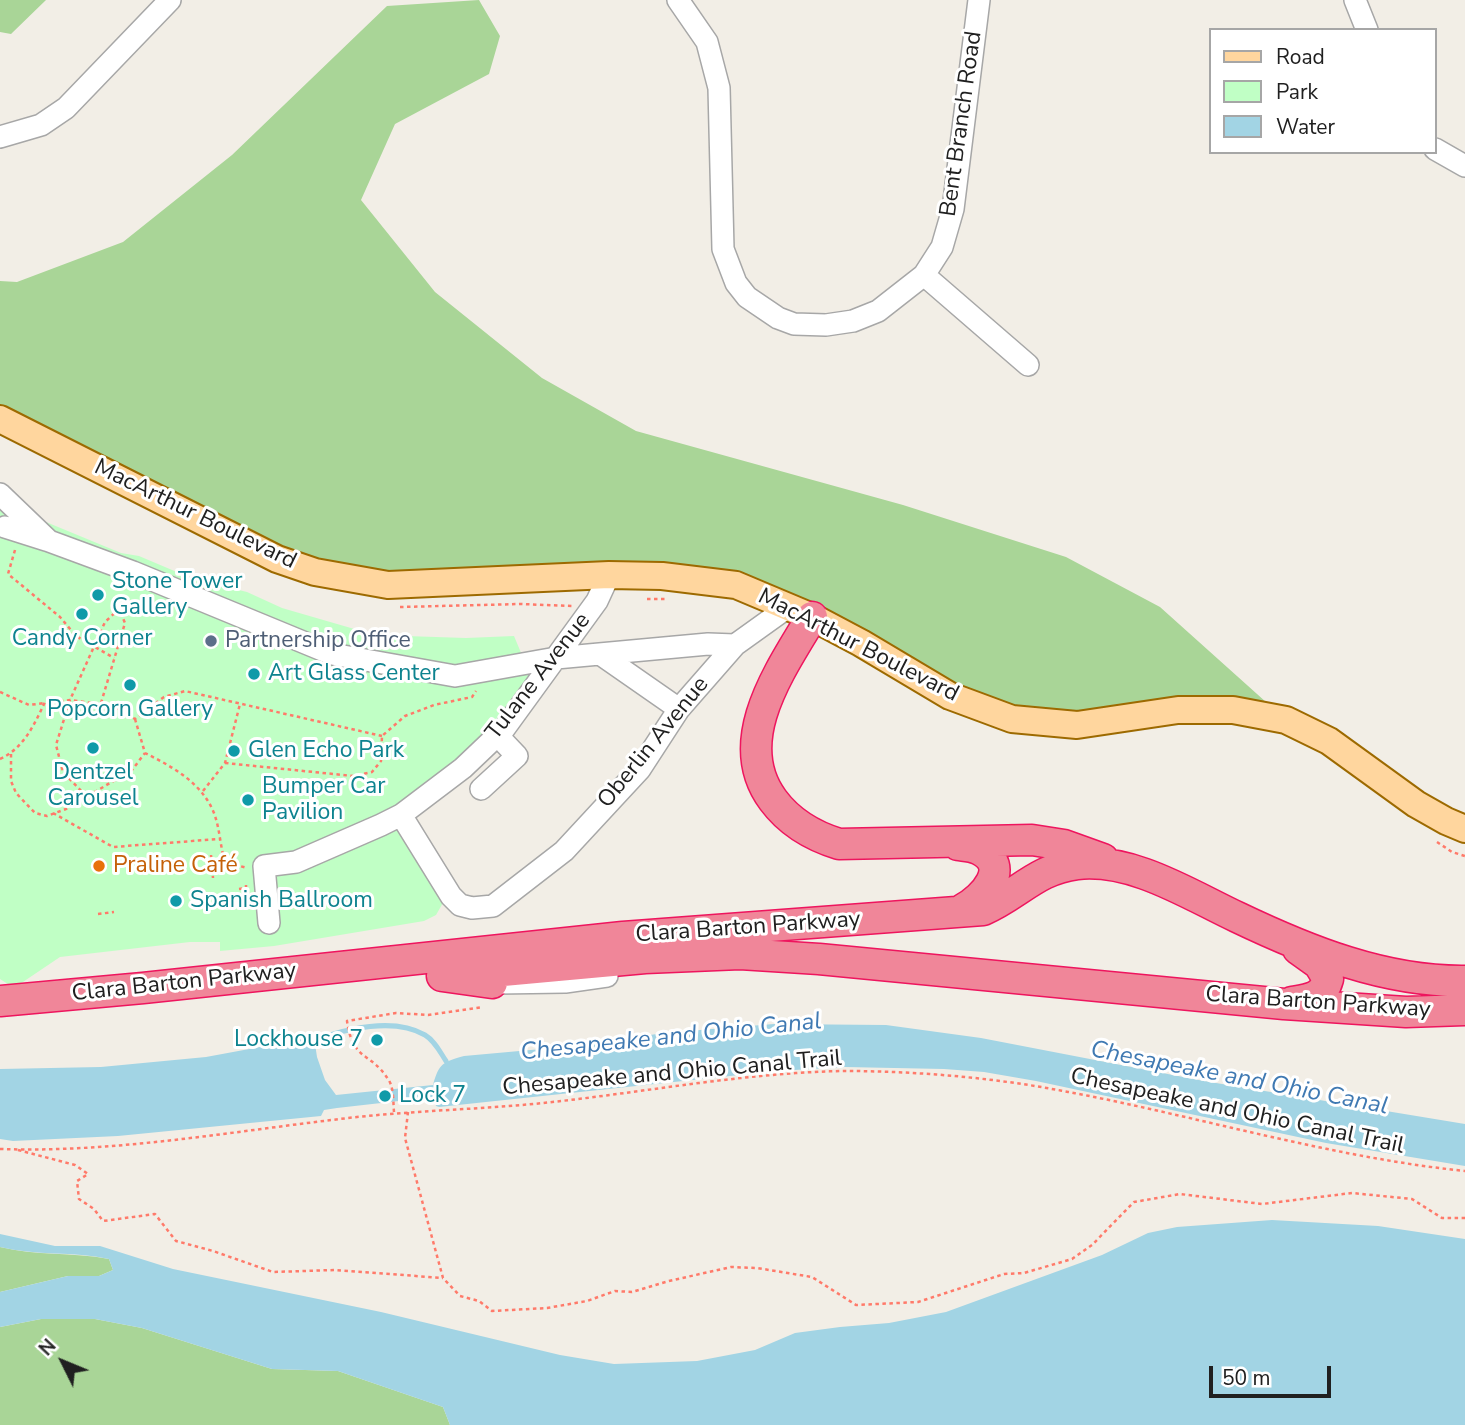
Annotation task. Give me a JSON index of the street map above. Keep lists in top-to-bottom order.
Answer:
{
  "streets": {
    "highway": ["Clara Barton Parkway"],
    "main road": ["MacArthur Boulevard"],
    "street": ["Bent Branch Road", "Tulane Avenue", "Oberlin Avenue"],
    "path": ["Chesapeake and Ohio Canal Trail"]
  },
  "crossings": [
    ["MacArthur Boulevard", "Tulane Avenue"],
    ["MacArthur Boulevard", "Oberlin Avenue"],
    ["Tulane Avenue", "Oberlin Avenue"]
  ],
  "water": ["Chesapeake and Ohio Canal"],
  "places": [
    "Stone Tower Gallery",
    "Candy Corner",
    "Partnership Office",
    "Art Glass Center",
    "Popcorn Gallery",
    "Dentzel Carousel",
    "Glen Echo Park",
    "Bumper Car Pavilion",
    "Praline Café",
    "Spanish Ballroom",
    "Lockhouse 7",
    "Lock 7"
  ],
  "legend": ["Road", "Park", "Water"],
  "scale_bar": "50 m",
  "north": "top left"
}
